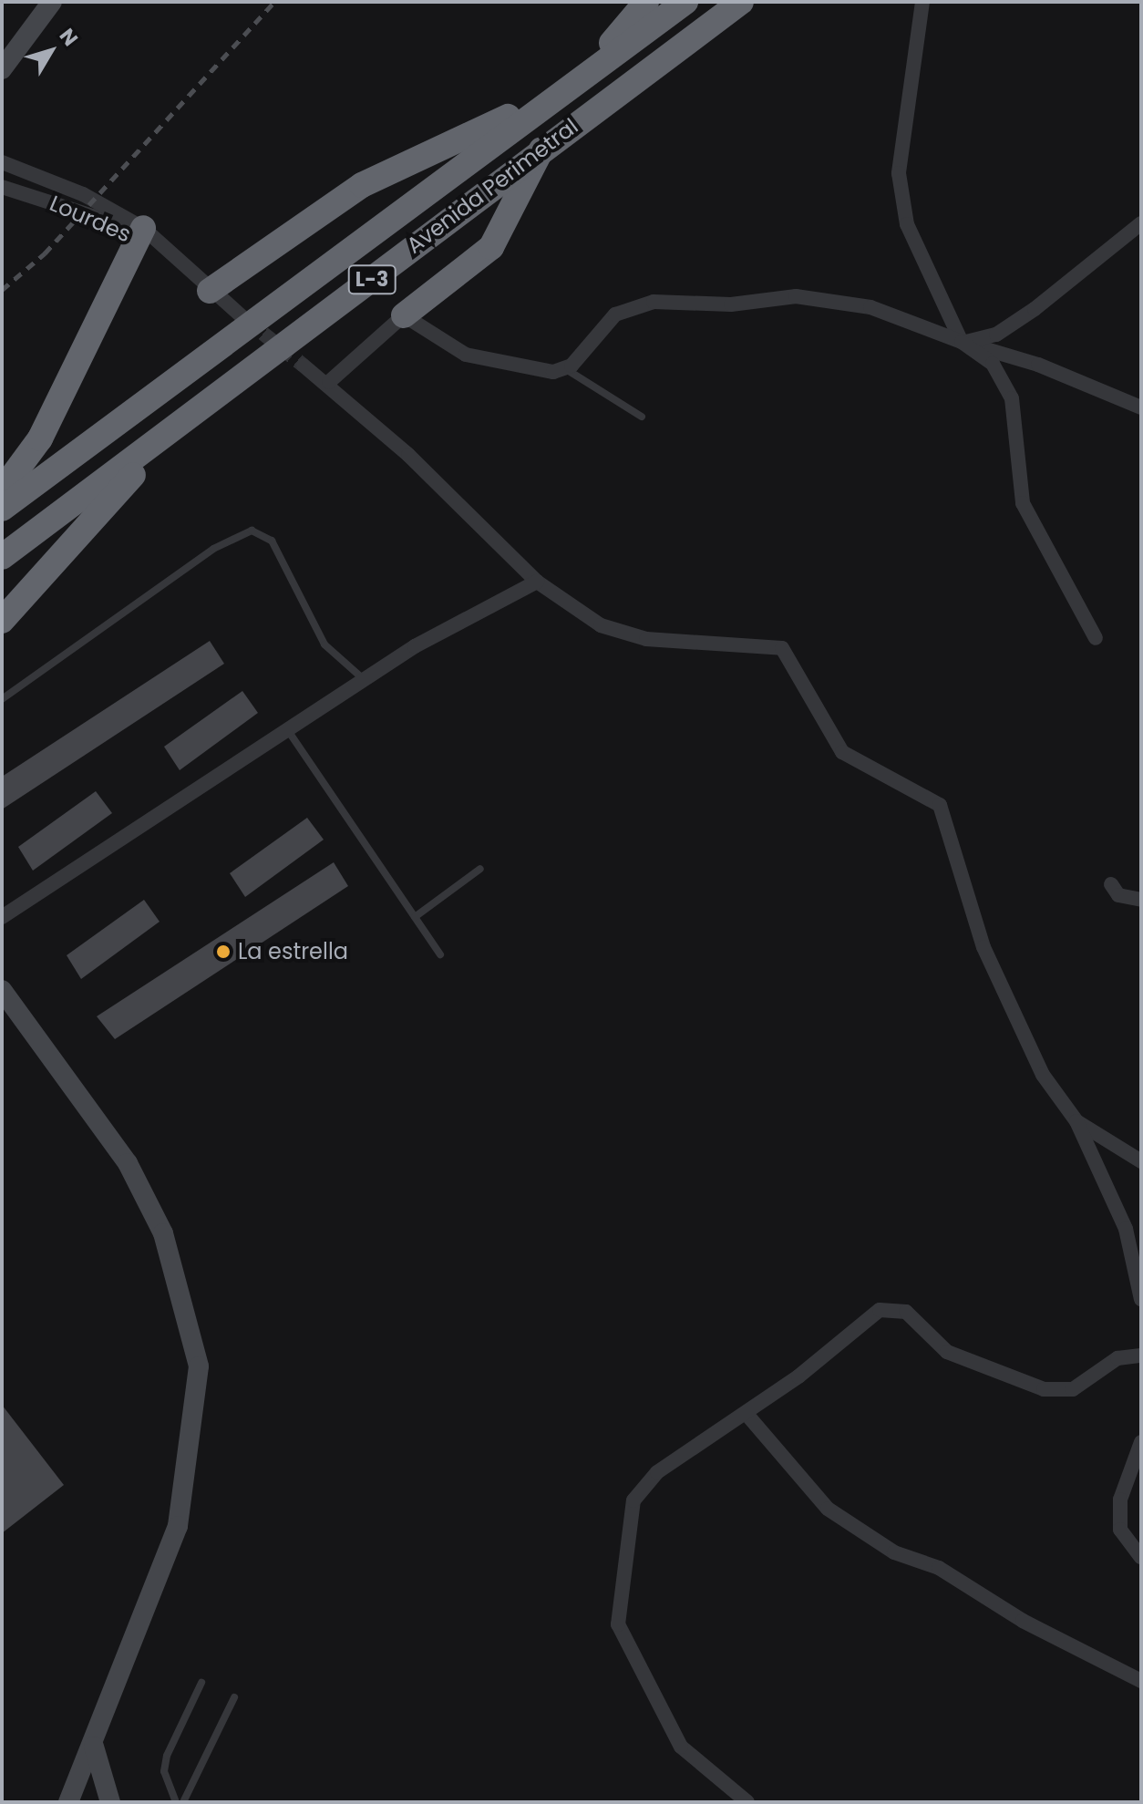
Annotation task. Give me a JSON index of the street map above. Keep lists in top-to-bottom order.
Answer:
{
  "streets": {
    "highway": ["Avenida Perimetral", "L-3"],
    "street": ["Lourdes"]
  },
  "places": ["La estrella"],
  "north": "top right"
}
